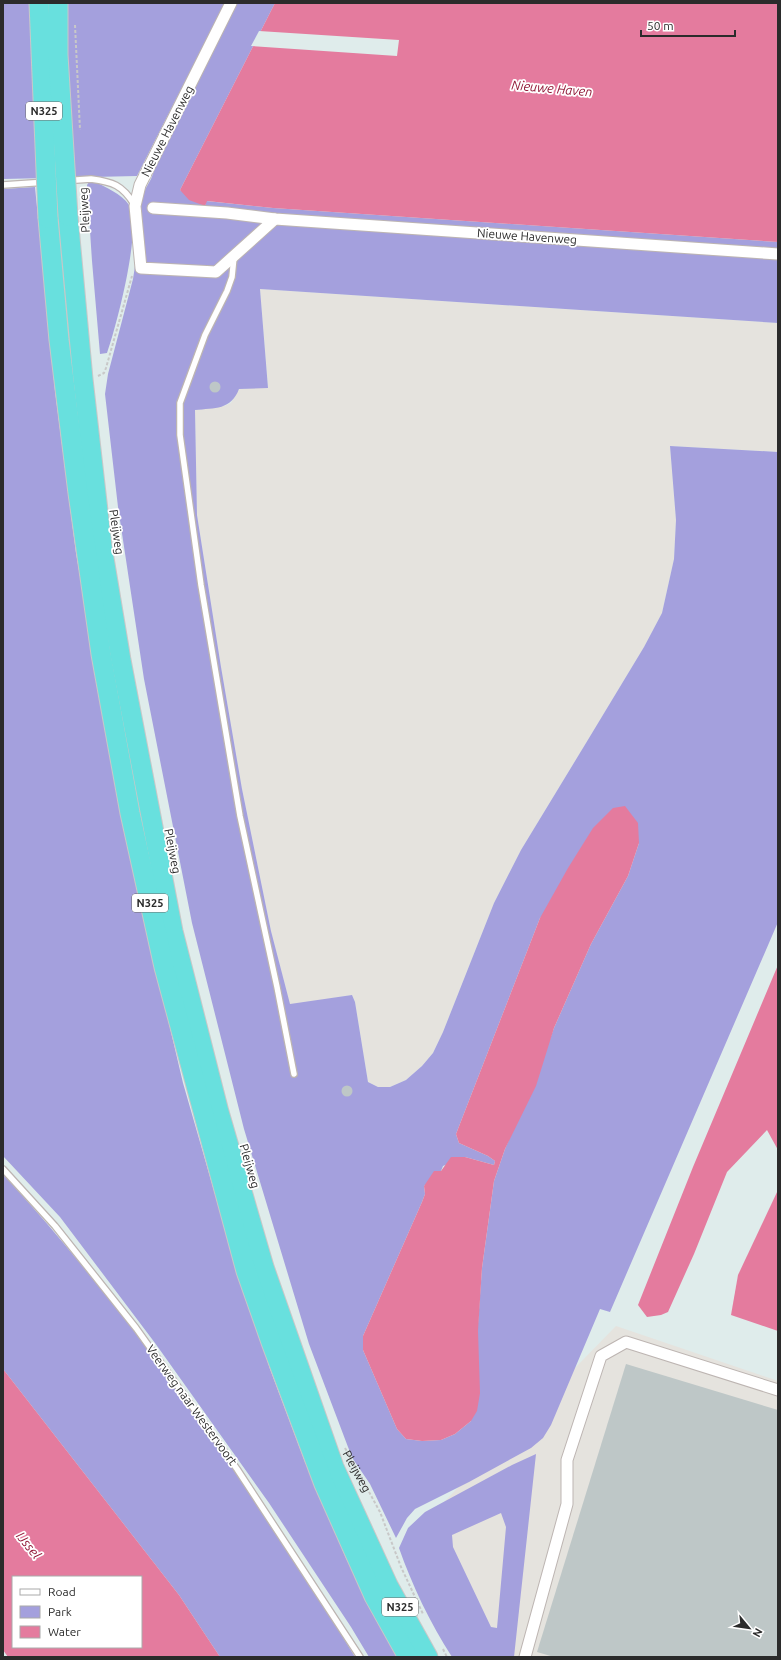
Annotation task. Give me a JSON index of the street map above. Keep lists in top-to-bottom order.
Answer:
{
  "streets": {
    "highway": ["N325", "Pleijweg"],
    "street": ["Nieuwe Havenweg"],
    "lane": ["Veerweg naar Westervoort"]
  },
  "water": ["Nieuwe Haven", "IJssel"],
  "legend": ["Road", "Park", "Water"],
  "scale_bar": "50 m",
  "north": "bottom right"
}
